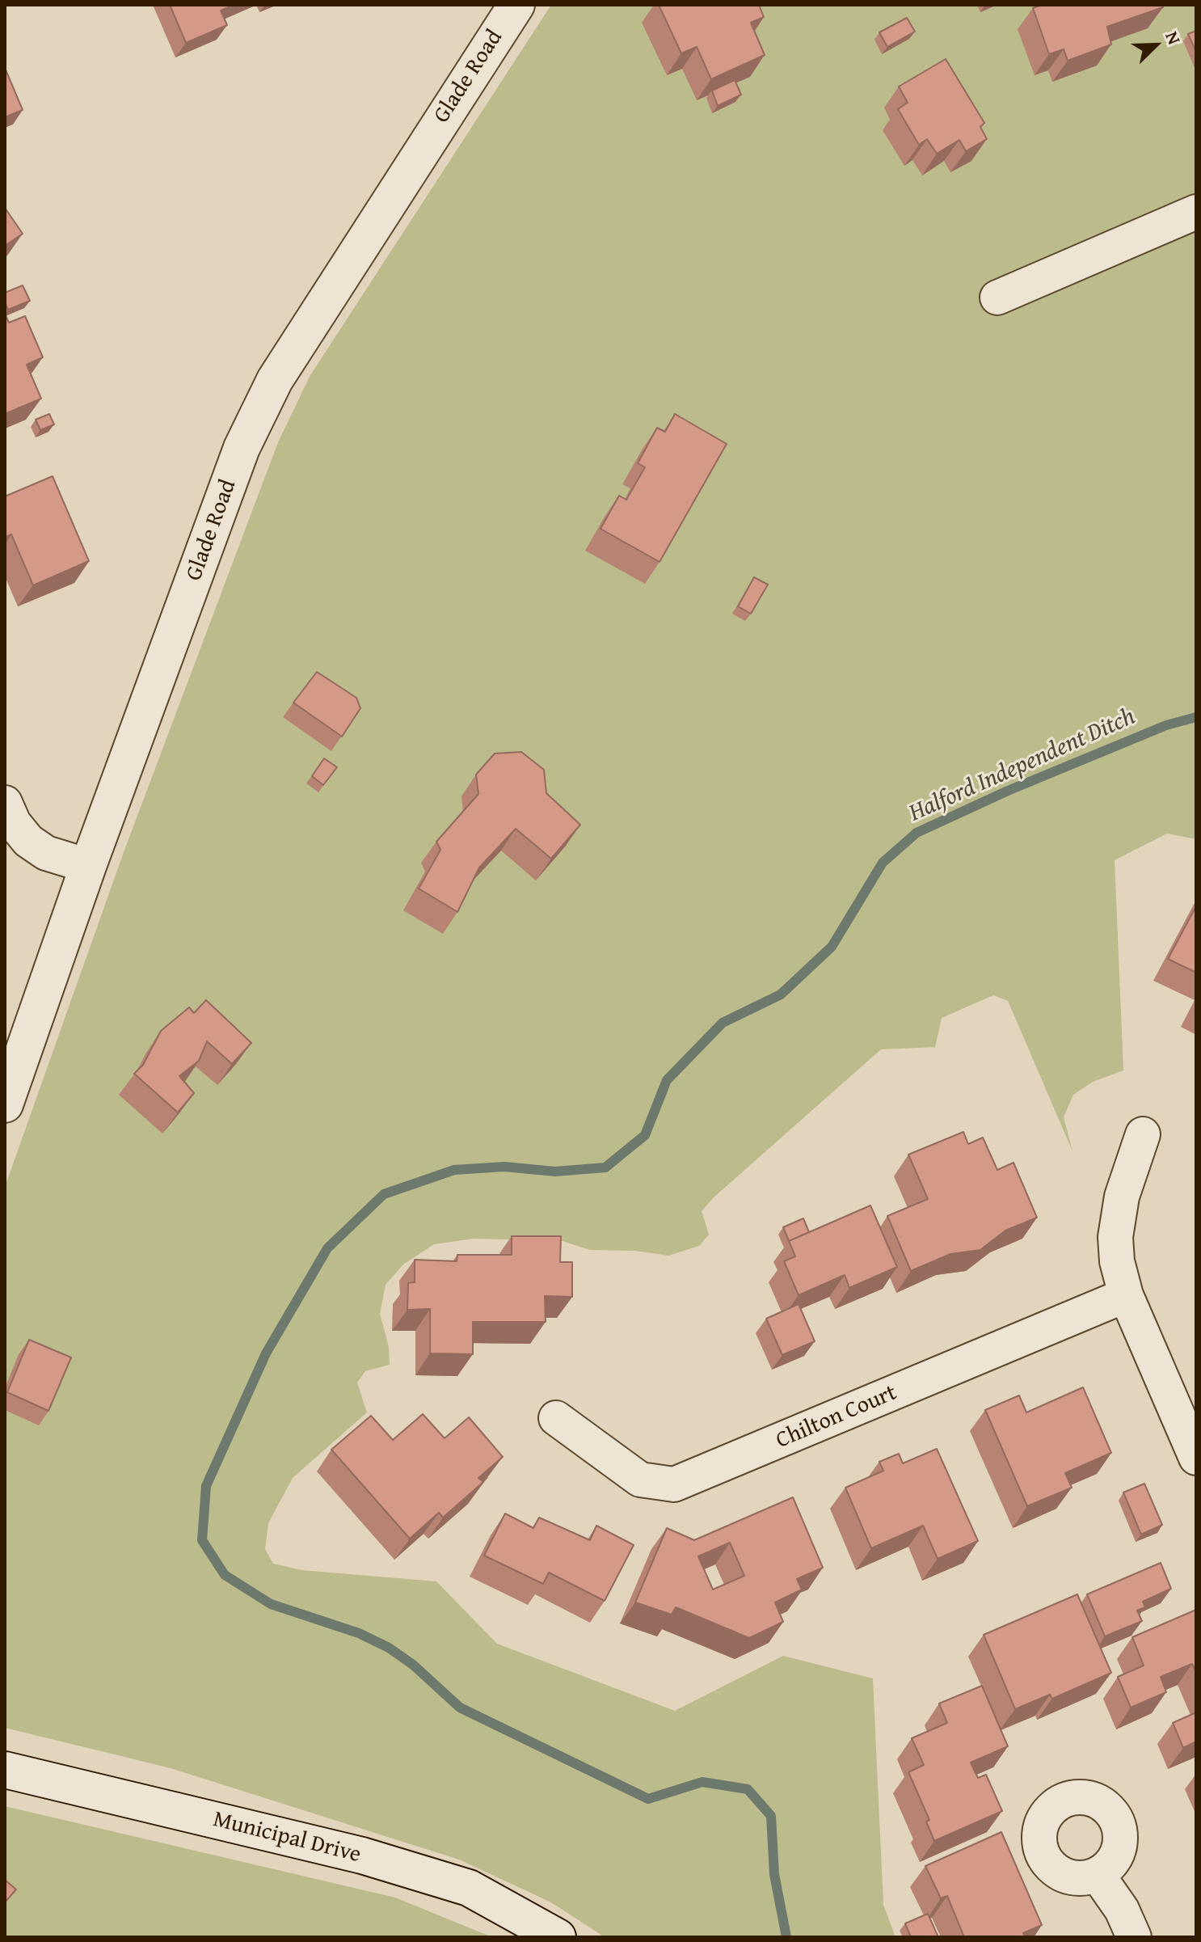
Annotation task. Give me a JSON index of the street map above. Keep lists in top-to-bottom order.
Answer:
{
  "streets": {
    "street": ["Glade Road", "Chilton Court", "Municipal Drive"]
  },
  "water": ["Halford Independent Ditch"],
  "north": "top right"
}
